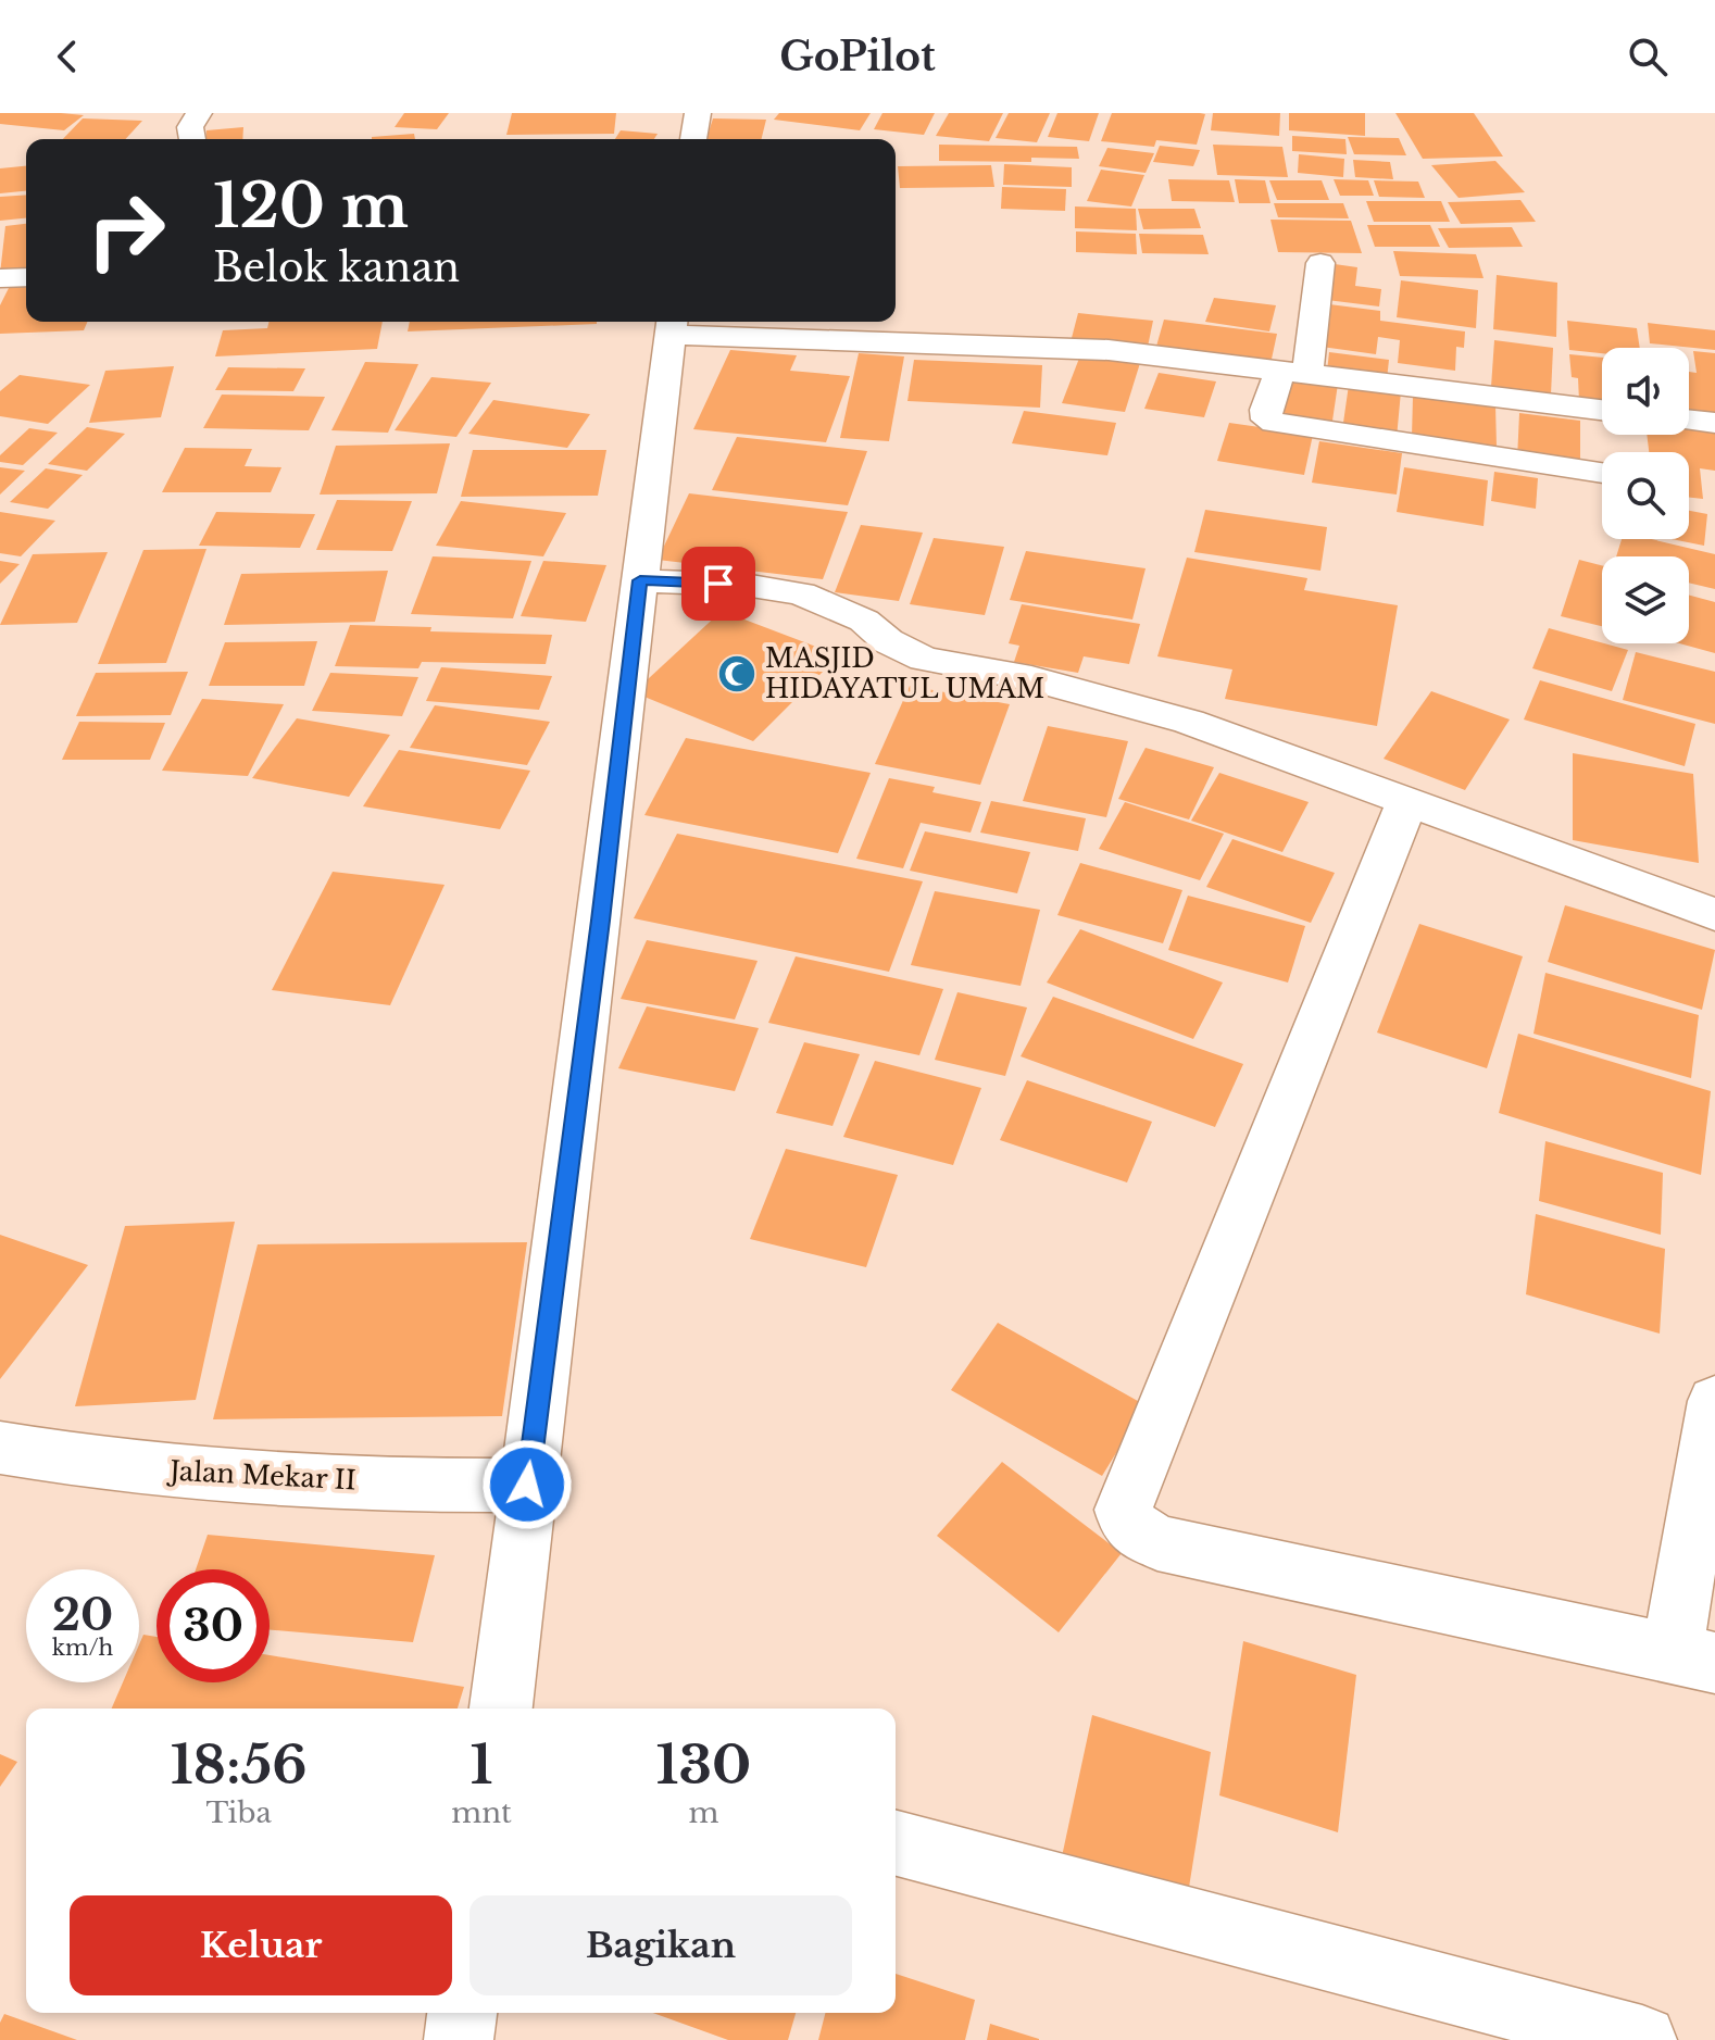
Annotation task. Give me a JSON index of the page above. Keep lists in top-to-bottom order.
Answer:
{
  "streets": {
    "street": ["Jalan Mekar II"]
  },
  "places": {
    "mosque": ["MASJID HIDAYATUL UMAM"]
  },
  "page": {
    "header": "GoPilot",
    "turn": ["120 m", "Belok kanan"],
    "speed": "20 km/h",
    "limit": "30",
    "eta": [
      "18:56",
      "Tiba",
      "1",
      "mnt",
      "130",
      "m"
    ],
    "buttons": ["Keluar", "Bagikan"]
  }
}
